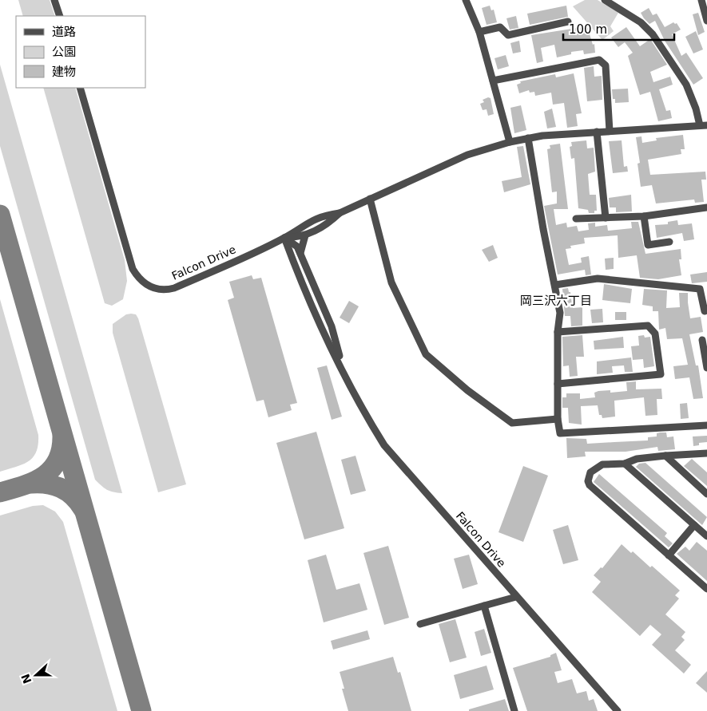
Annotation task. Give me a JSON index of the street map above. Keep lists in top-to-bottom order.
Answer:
{
  "streets": {
    "street": ["Falcon Drive"]
  },
  "districts": ["岡三沢六丁目"],
  "legend": ["道路", "公園", "建物"],
  "scale_bar": "100 m",
  "north": "left"
}
